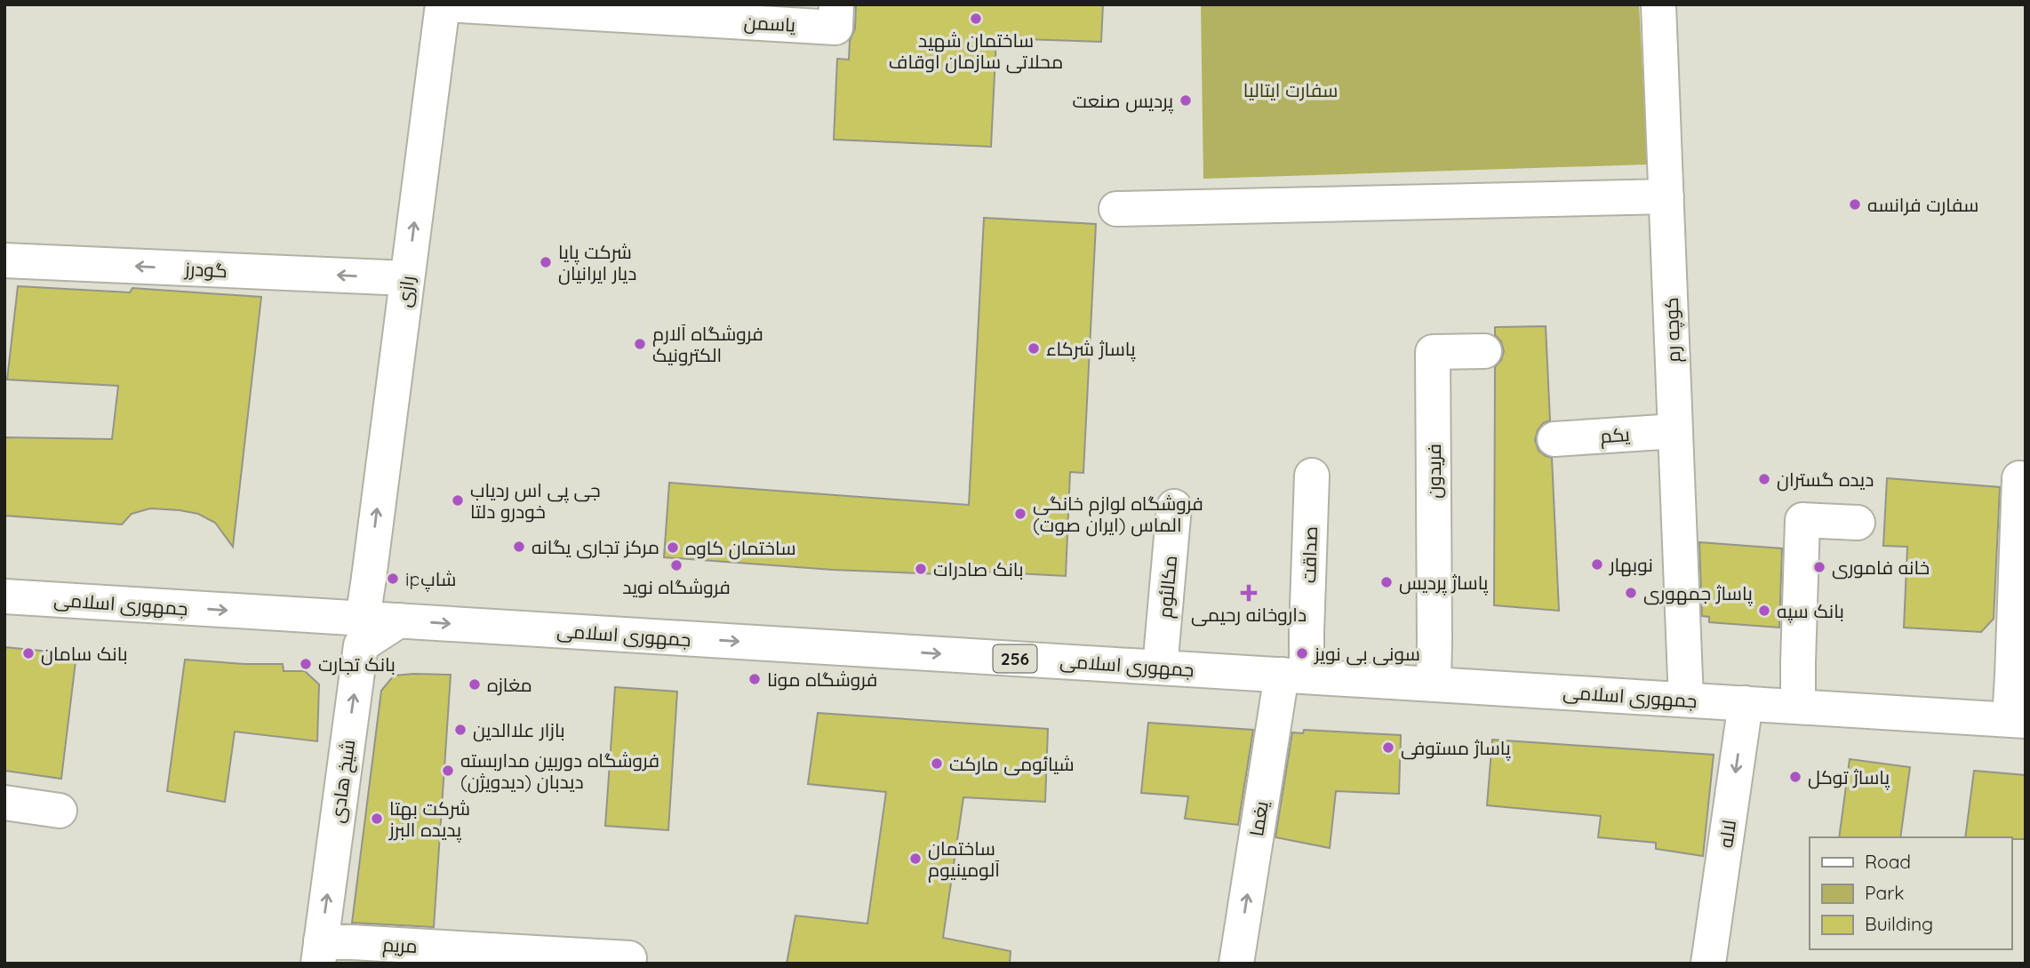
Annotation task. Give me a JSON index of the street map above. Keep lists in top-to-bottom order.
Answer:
{
  "streets": {
    "street": [
      "یاسمن",
      "گودرز",
      "رازی",
      "کوچه رم",
      "یکم",
      "فریدون",
      "صداقت",
      "مکالئوم",
      "جمهوری اسلامی",
      "256",
      "شیخ هادی",
      "یغما",
      "لاله",
      "مریم"
    ]
  },
  "crossings": [
    ["یاسمن", "رازی"],
    ["گودرز", "رازی"],
    ["رازی", "جمهوری اسلامی"],
    ["کوچه رم", "یکم"],
    ["کوچه رم", "جمهوری اسلامی"],
    ["فریدون", "جمهوری اسلامی"],
    ["صداقت", "جمهوری اسلامی"],
    ["صداقت", "یغما"],
    ["مکالئوم", "جمهوری اسلامی"],
    ["جمهوری اسلامی", "شیخ هادی"],
    ["جمهوری اسلامی", "یغما"],
    ["جمهوری اسلامی", "لاله"],
    ["شیخ هادی", "مریم"]
  ],
  "one_way": [
    "گودرز",
    "رازی",
    "جمهوری اسلامی",
    "شیخ هادی",
    "یغما",
    "لاله"
  ],
  "parks": ["سفارت ایتالیا"],
  "places": {
    "other": [
      "ساختمان شهید محلاتی سازمان اوقاف",
      "پردیس صنعت",
      "سفارت فرانسه",
      "شرکت پایا دیار ایرانیان",
      "فروشگاه آلارم الکترونیک",
      "پاساژ شرکاء",
      "دیده گستران",
      "جی پی اس ردیاب خودرو دلتا",
      "فروشگاه لوازم خانگی الماس (ایران صوت)",
      "مرکز تجاری یگانه",
      "ساختمان کاوه",
      "نوبهار",
      "فروشگاه نوید",
      "خانه فاموری",
      "بانک صادرات",
      "ipشاپ",
      "پاساژ پردیس",
      "پاساژ جمهوری",
      "بانک سپه",
      "بانک سامان",
      "سونی بی نویز",
      "بانک تجارت",
      "فروشگاه مونا",
      "مغازه",
      "بازار علاالدین",
      "پاساژ مستوفی",
      "شیائومی مارکت",
      "فروشگاه دوربین مداربسته دیدبان (دیدویژن)",
      "پاساژ توکل",
      "شرکت بهتا پدیده البرز",
      "ساختمان آلومینیوم"
    ],
    "health": ["داروخانه رحیمی"]
  },
  "legend": ["Road", "Park", "Building"]
}
